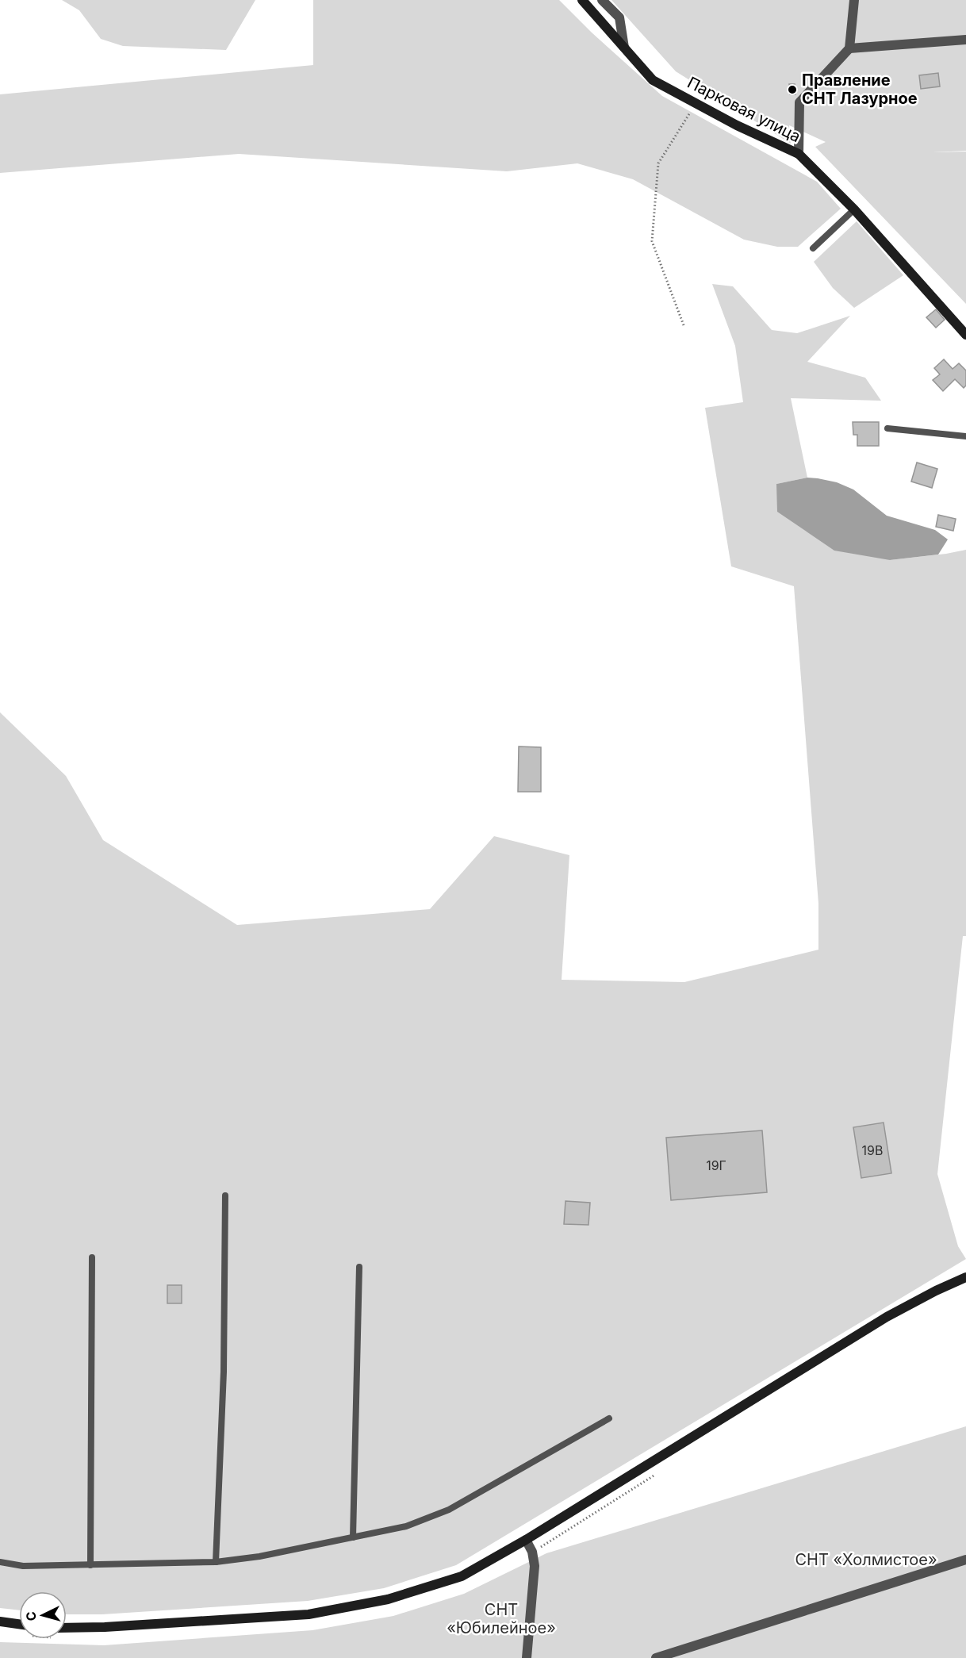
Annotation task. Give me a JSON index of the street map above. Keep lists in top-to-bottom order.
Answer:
{
  "streets": {
    "main road": ["Парковая улица"]
  },
  "parks": ["СНТ «Холмистое»", "СНТ «Юбилейное»"],
  "places": ["Правление СНТ Лазурное"],
  "house_numbers": ["19В", "19Г"],
  "north": "left"
}
